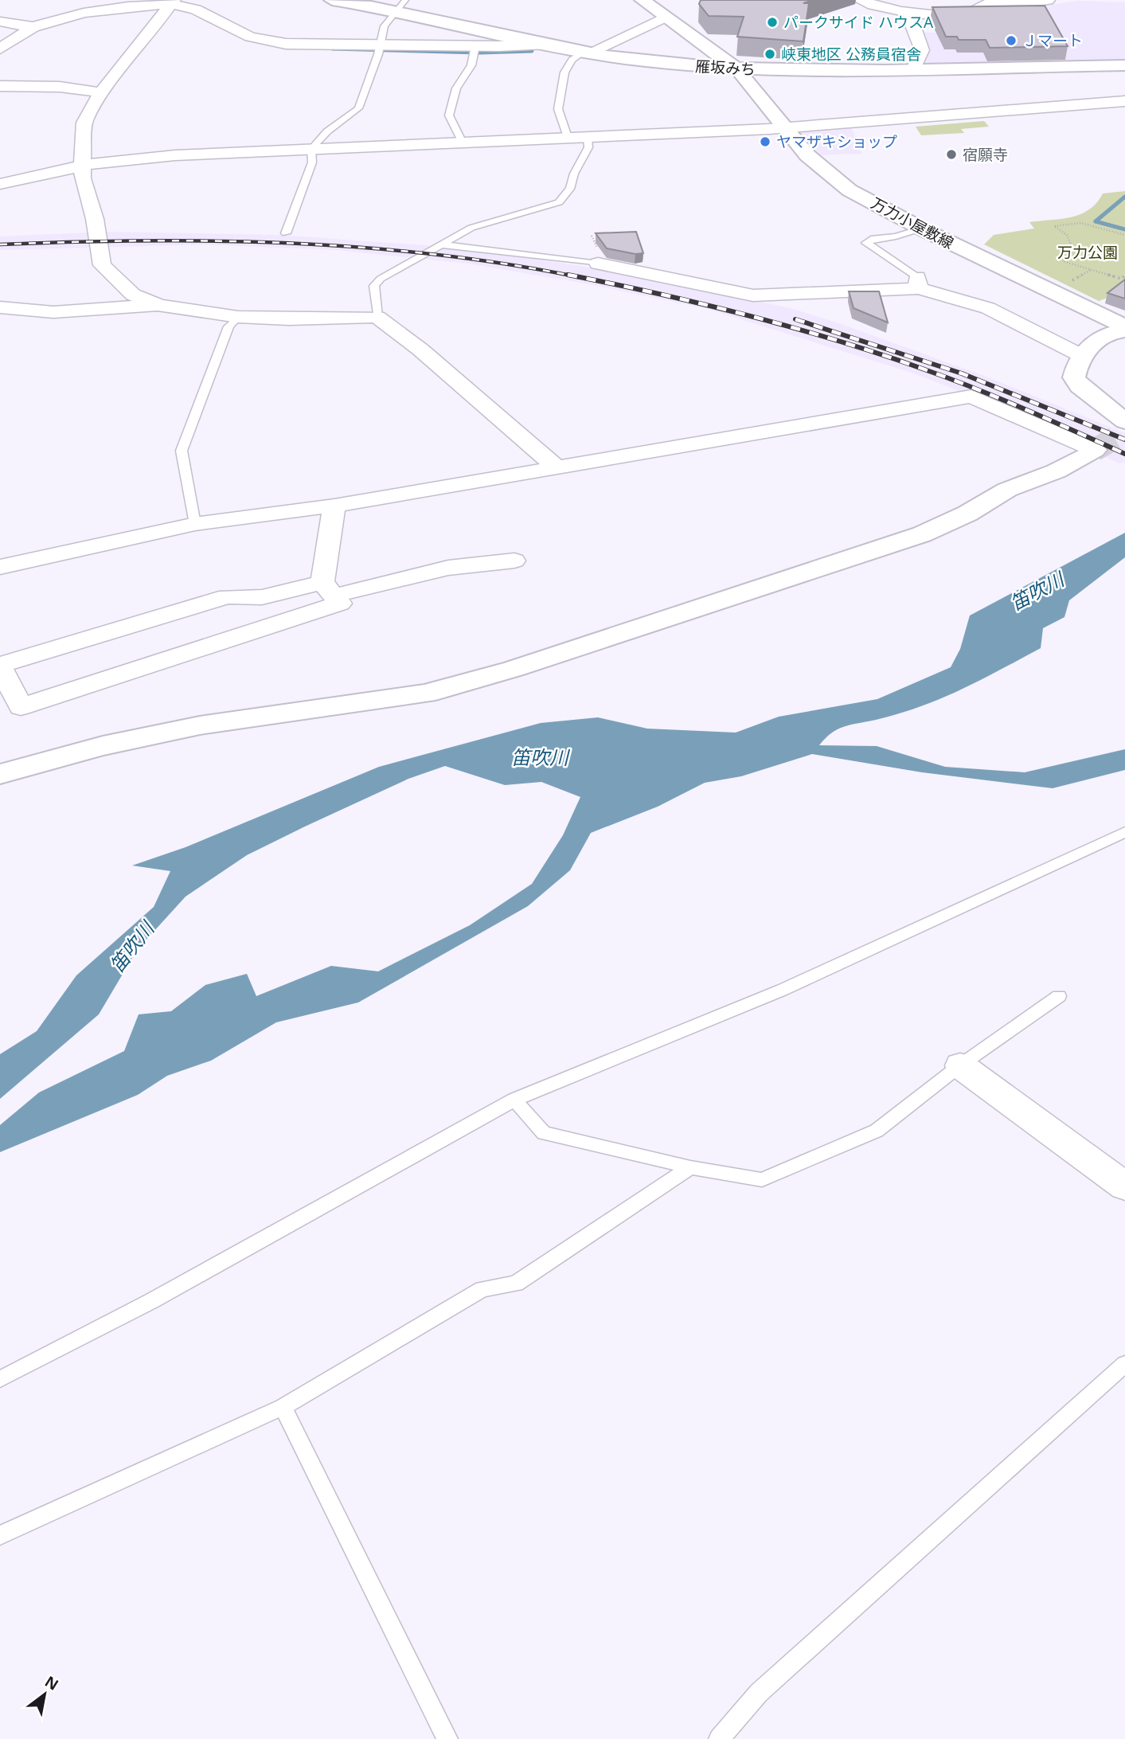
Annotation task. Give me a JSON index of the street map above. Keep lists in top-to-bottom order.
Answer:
{
  "streets": {
    "main road": ["雁坂みち", "万力小屋敷線"]
  },
  "crossings": [
    ["雁坂みち", "万力小屋敷線"]
  ],
  "water": ["笛吹川"],
  "parks": ["万力公園"],
  "places": [
    "パークサイド ハウスA",
    "Ｊマート",
    "峡東地区 公務員宿舎",
    "ヤマザキショップ",
    "宿願寺"
  ],
  "north": "top right"
}
